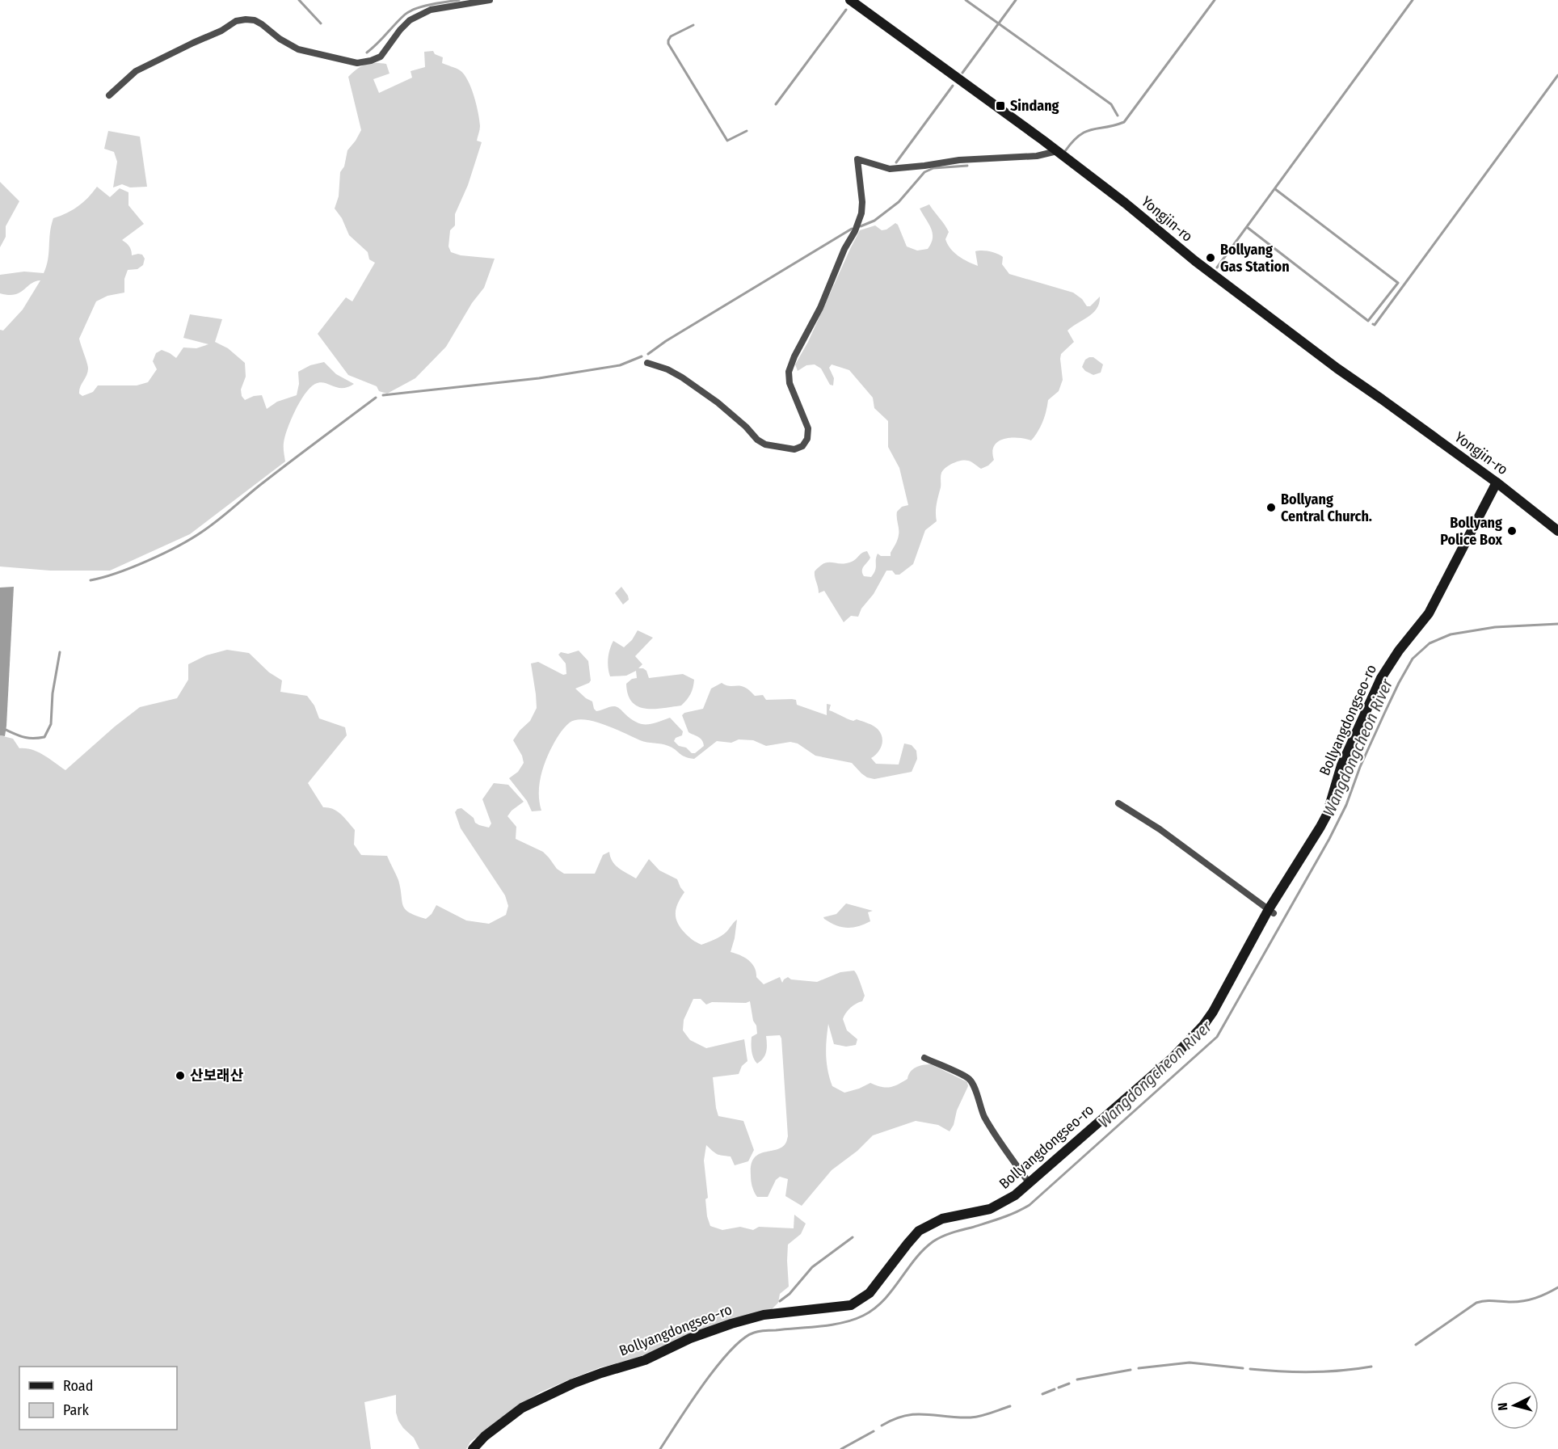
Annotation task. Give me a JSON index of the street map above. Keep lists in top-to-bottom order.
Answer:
{
  "streets": {
    "street": ["Yongjin-ro", "Bollyangdongseo-ro"]
  },
  "crossings": [
    ["Yongjin-ro", "Bollyangdongseo-ro"]
  ],
  "water": ["Wangdongcheon River"],
  "places": {
    "transit": ["Sindang"],
    "other": [
      "Bollyang Gas Station",
      "Bollyang Central Church.",
      "Bollyang Police Box",
      "산보래산"
    ]
  },
  "legend": ["Road", "Park"],
  "north": "left"
}
